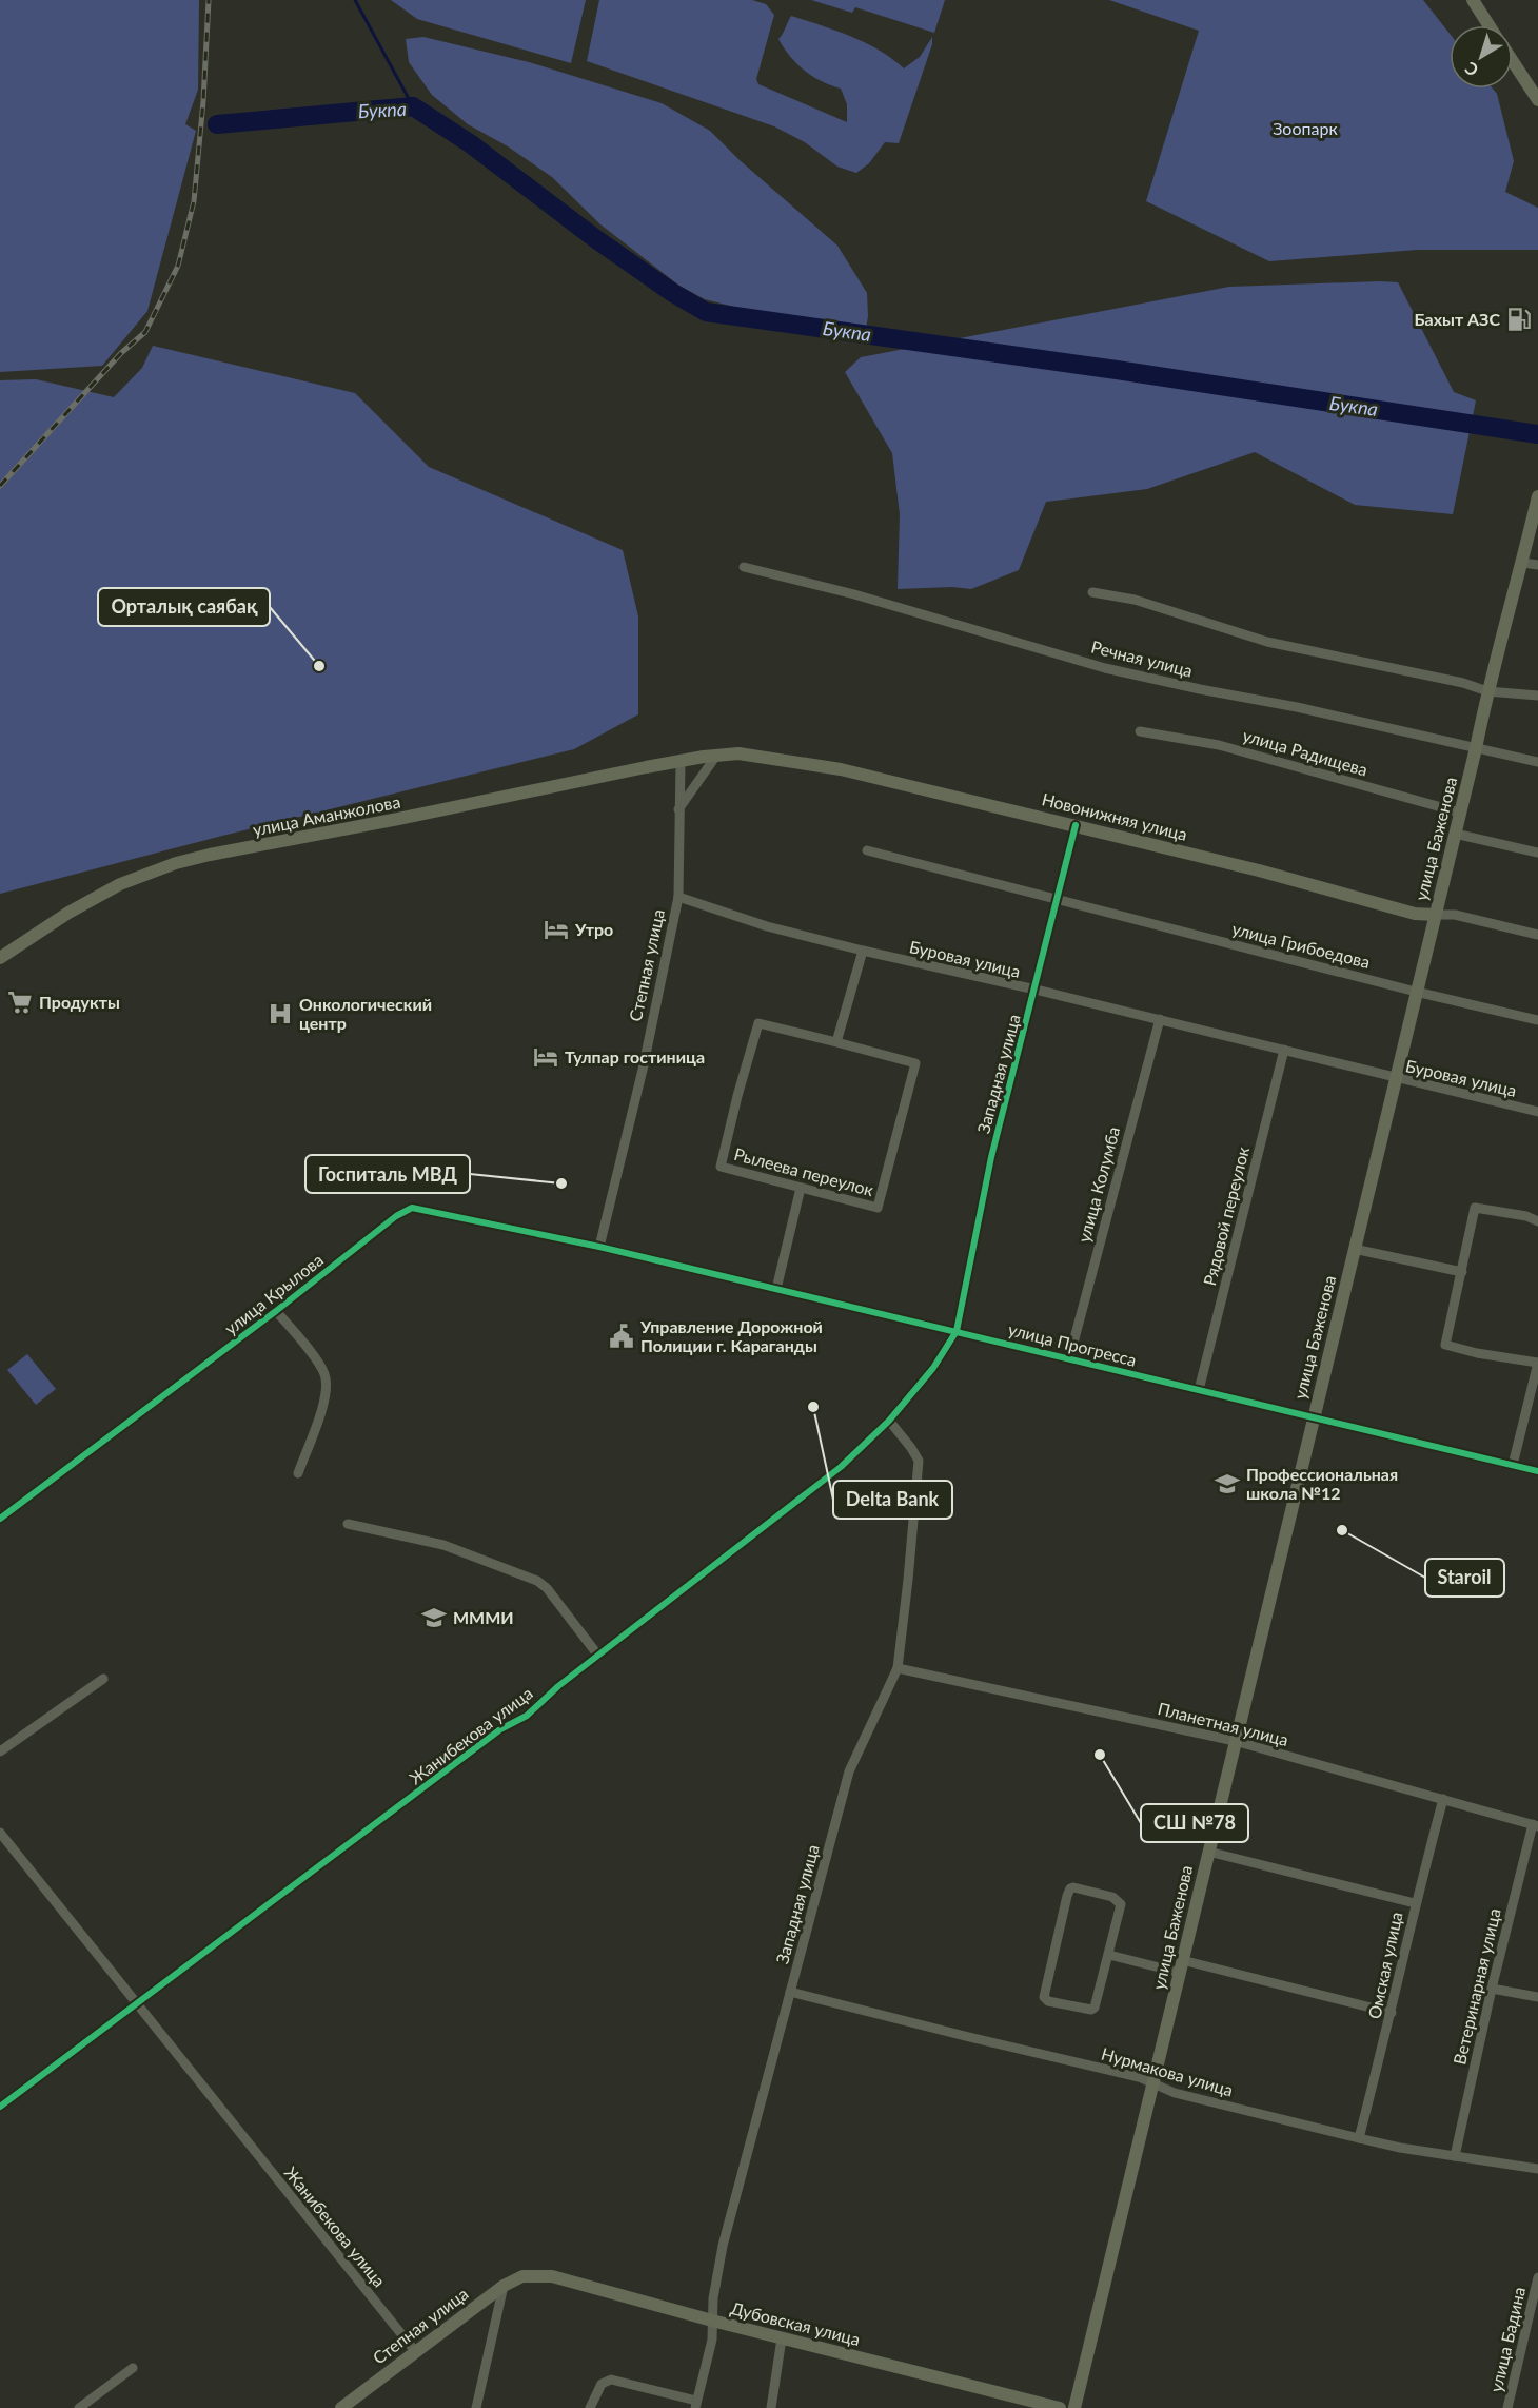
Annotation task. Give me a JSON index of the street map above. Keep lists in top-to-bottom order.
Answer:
{
  "streets": {
    "main road": [
      "улица Аманжолова",
      "Новонижняя улица",
      "улица Баженова",
      "Степная улица",
      "Дубовская улица"
    ],
    "street": [
      "Речная улица",
      "улица Радищева",
      "улица Грибоедова",
      "Буровая улица",
      "Западная улица",
      "Рылеева переулок",
      "улица Колумба",
      "Рядовой переулок",
      "улица Крылова",
      "улица Прогресса",
      "Планетная улица",
      "Жанибекова улица",
      "Омская улица",
      "Ветеринарная улица",
      "Нурмакова улица",
      "улица Бадина"
    ]
  },
  "crossings": [
    ["Речная улица", "улица Баженова"],
    ["улица Радищева", "улица Баженова"],
    ["улица Аманжолова", "Новонижняя улица"],
    ["улица Аманжолова", "Степная улица"],
    ["Новонижняя улица", "улица Баженова"],
    ["Новонижняя улица", "Степная улица"],
    ["Новонижняя улица", "Западная улица"],
    ["улица Баженова", "улица Грибоедова"],
    ["улица Баженова", "Буровая улица"],
    ["улица Баженова", "улица Прогресса"],
    ["улица Баженова", "Планетная улица"],
    ["улица Баженова", "Нурмакова улица"],
    ["улица Грибоедова", "Западная улица"],
    ["Буровая улица", "Степная улица"],
    ["Буровая улица", "Западная улица"],
    ["Буровая улица", "улица Колумба"],
    ["Буровая улица", "Рядовой переулок"],
    ["Степная улица", "улица Крылова"],
    ["Степная улица", "улица Прогресса"],
    ["Степная улица", "Жанибекова улица"],
    ["Степная улица", "Дубовская улица"],
    ["Западная улица", "улица Прогресса"],
    ["Западная улица", "Планетная улица"],
    ["Западная улица", "Жанибекова улица"],
    ["Западная улица", "Нурмакова улица"],
    ["Западная улица", "Дубовская улица"],
    ["улица Колумба", "улица Прогресса"],
    ["Рядовой переулок", "улица Прогресса"],
    ["улица Крылова", "улица Прогресса"],
    ["улица Прогресса", "Жанибекова улица"],
    ["Планетная улица", "Омская улица"],
    ["Планетная улица", "Ветеринарная улица"],
    ["Омская улица", "Нурмакова улица"],
    ["Ветеринарная улица", "Нурмакова улица"]
  ],
  "water": ["Букпа"],
  "parks": ["Зоопарк"],
  "places": {
    "fuel station": ["Бахыт АЗС"],
    "other": [
      "Орталық саябақ",
      "Госпиталь МВД",
      "Delta Bank",
      "Staroil",
      "СШ №78"
    ],
    "hotel": ["Утро", "Тулпар гостиница"],
    "supermarket": ["Продукты"],
    "hospital": ["Онкологический центр"],
    "public building": ["Управление Дорожной Полиции г. Караганды"],
    "school or university": ["Профессиональная школа №12", "МММИ"]
  },
  "north": "bottom left"
}
